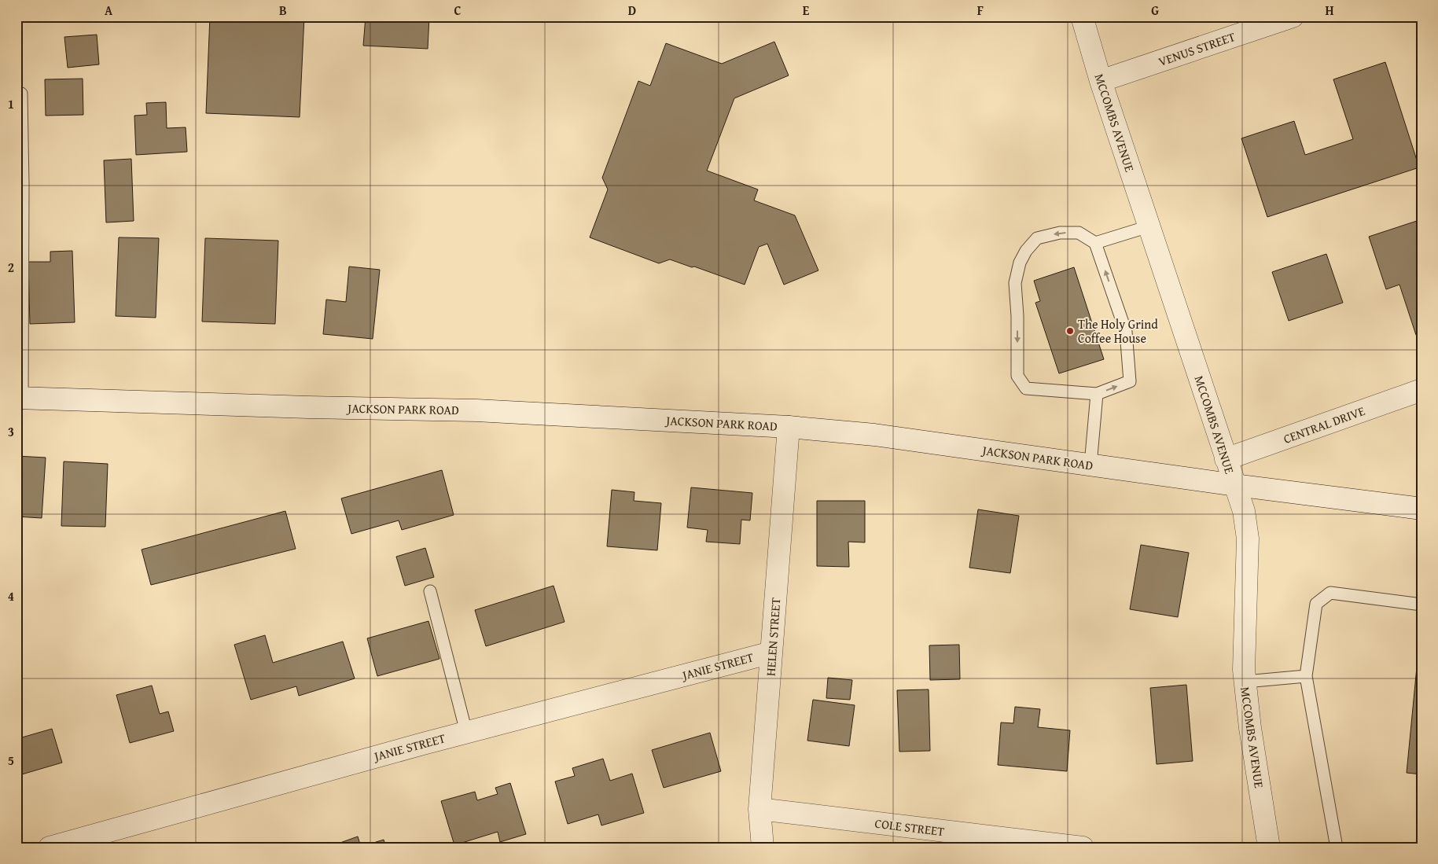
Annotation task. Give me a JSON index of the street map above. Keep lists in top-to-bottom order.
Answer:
{
  "streets": {
    "street": [
      "VENUS STREET",
      "MCCOMBS AVENUE",
      "JACKSON PARK ROAD",
      "CENTRAL DRIVE",
      "HELEN STREET",
      "JANIE STREET",
      "COLE STREET"
    ]
  },
  "crossings": [
    ["VENUS STREET", "MCCOMBS AVENUE"],
    ["MCCOMBS AVENUE", "JACKSON PARK ROAD"],
    ["MCCOMBS AVENUE", "CENTRAL DRIVE"],
    ["JACKSON PARK ROAD", "HELEN STREET"],
    ["HELEN STREET", "JANIE STREET"],
    ["HELEN STREET", "COLE STREET"]
  ],
  "places": ["The Holy Grind Coffee House"],
  "grid": {
    "columns": [
      "A",
      "B",
      "C",
      "D",
      "E",
      "F",
      "G",
      "H"
    ],
    "rows": [
      "1",
      "2",
      "3",
      "4",
      "5"
    ]
  }
}
